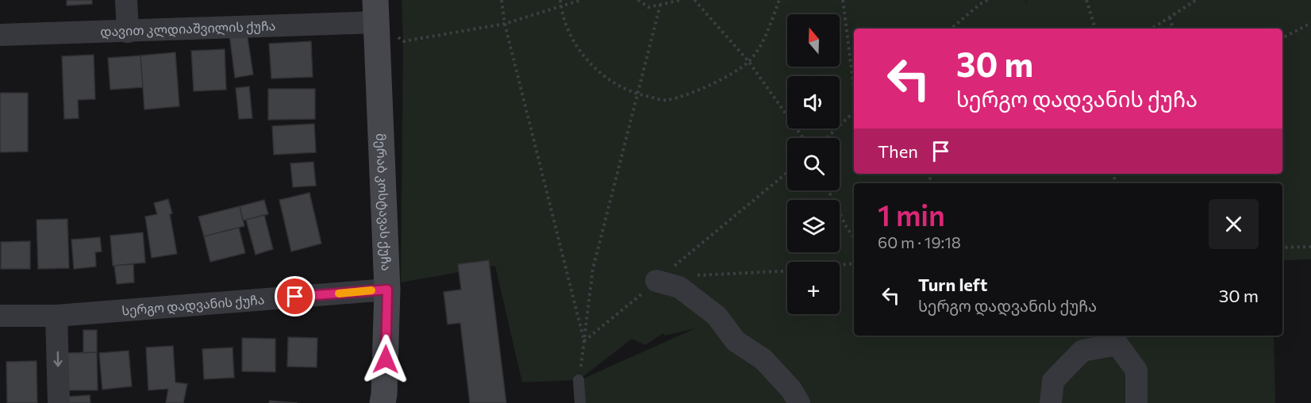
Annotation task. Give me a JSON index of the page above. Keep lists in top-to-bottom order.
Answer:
{
  "streets": {
    "street": ["დავით კლდიაშვილის ქუჩა", "მერაბ კოსტავას ქუჩა", "სერგო დადვანის ქუჩა"]
  },
  "crossings": [
    ["დავით კლდიაშვილის ქუჩა", "მერაბ კოსტავას ქუჩა"],
    ["მერაბ კოსტავას ქუჩა", "სერგო დადვანის ქუჩა"]
  ],
  "north": "top",
  "page": {
    "map_buttons": "+",
    "turn": ["30 m", "სერგო დადვანის ქუჩა"],
    "then": "Then",
    "heading": ["1 min", "60 m · 19:18"],
    "list": [
      {
        "name": "Turn left",
        "note": "სერგო დადვანის ქუჩა",
        "value": "30 m"
      }
    ]
  }
}
